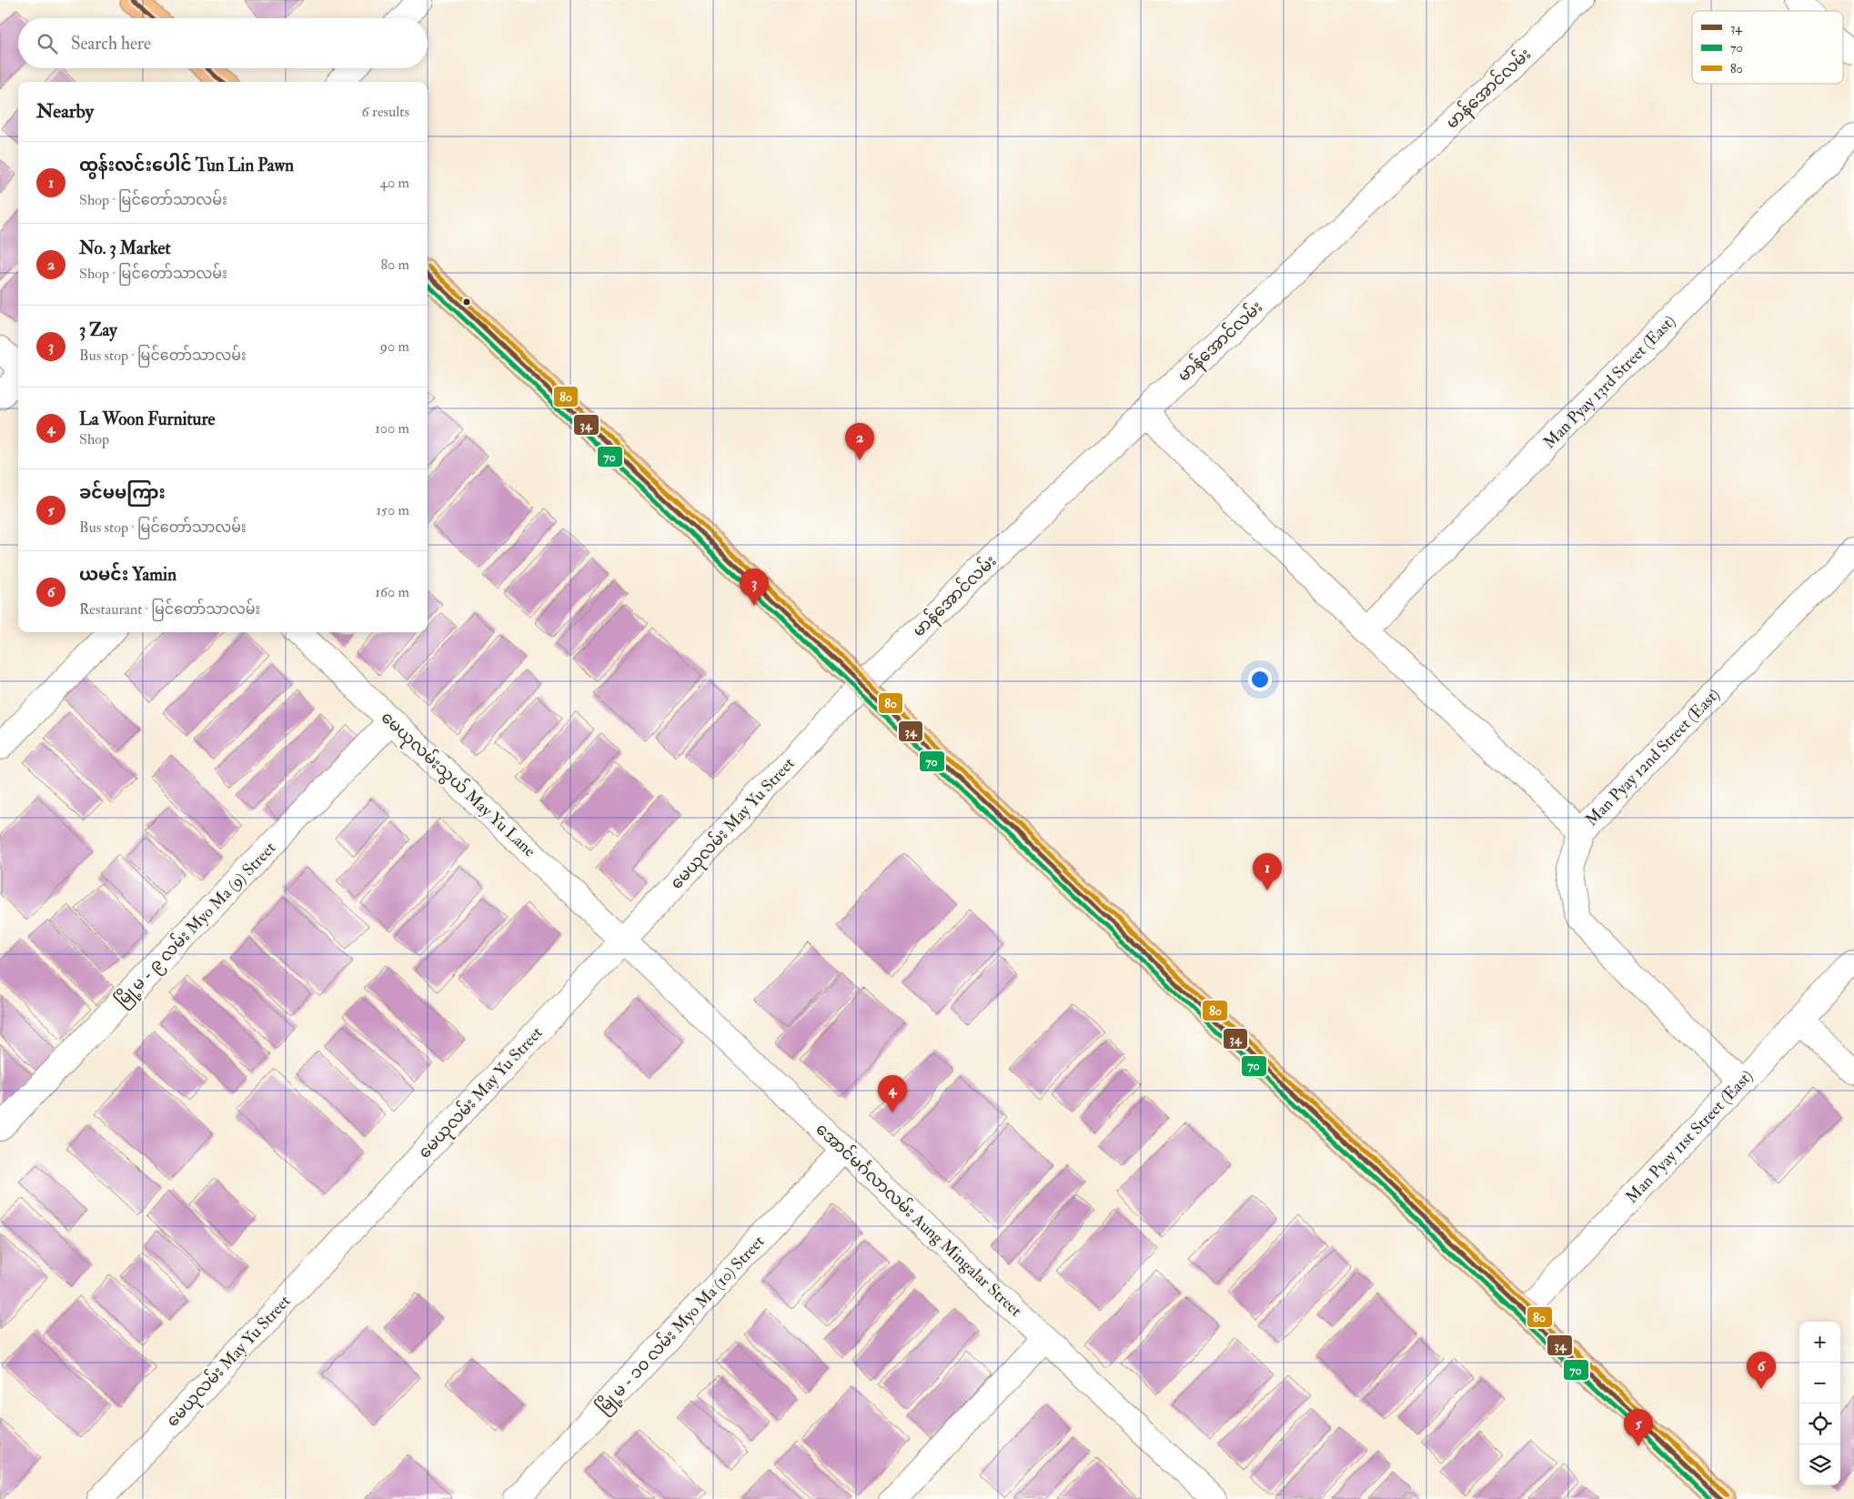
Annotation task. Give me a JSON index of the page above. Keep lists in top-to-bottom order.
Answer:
{
  "streets": {
    "street": [
      "မာန်အောင်လမ်း",
      "Man Pyay 13rd Street (East)",
      "Man Pyay 12nd Street (East)",
      "မေယုလမ်းသွယ် May Yu Lane",
      "မေယုလမ်း May Yu Street",
      "မြို့မ - ၉ လမ်း Myo Ma (9) Street",
      "Man Pyay 11st Street (East)",
      "အောင်မင်္ဂလာလမ်း Aung Mingalar Street",
      "မြို့မ - ၁၀ လမ်း Myo Ma (10) Street"
    ]
  },
  "crossings": [
    ["မာန်အောင်လမ်း", "မေယုလမ်း May Yu Street"],
    ["Man Pyay 12nd Street (East)", "Man Pyay 11st Street (East)"],
    ["မေယုလမ်းသွယ် May Yu Lane", "မေယုလမ်း May Yu Street"],
    ["မေယုလမ်းသွယ် May Yu Lane", "မြို့မ - ၉ လမ်း Myo Ma (9) Street"],
    ["မေယုလမ်းသွယ် May Yu Lane", "အောင်မင်္ဂလာလမ်း Aung Mingalar Street"],
    ["မေယုလမ်း May Yu Street", "အောင်မင်္ဂလာလမ်း Aung Mingalar Street"],
    ["အောင်မင်္ဂလာလမ်း Aung Mingalar Street", "မြို့မ - ၁၀ လမ်း Myo Ma (10) Street"]
  ],
  "lines": ["transit line 34", "transit line 80", "transit line 70"],
  "legend": ["34", "70", "80"],
  "page": {
    "search": "Search here",
    "heading": ["Nearby", "6 results"],
    "list": [
      {
        "mark": "1",
        "name": "ထွန်းလင်းပေါင် Tun Lin Pawn",
        "note": "Shop · မြင်တော်သာလမ်း",
        "value": "40 m"
      },
      {
        "mark": "2",
        "name": "No. 3 Market",
        "note": "Shop · မြင်တော်သာလမ်း",
        "value": "80 m"
      },
      {
        "mark": "3",
        "name": "3 Zay",
        "note": "Bus stop · မြင်တော်သာလမ်း",
        "value": "90 m"
      },
      {
        "mark": "4",
        "name": "La Woon Furniture",
        "note": "Shop",
        "value": "100 m"
      },
      {
        "mark": "5",
        "name": "ခင်မမကြား",
        "note": "Bus stop · မြင်တော်သာလမ်း",
        "value": "150 m"
      },
      {
        "mark": "6",
        "name": "ယမင်း Yamin",
        "note": "Restaurant · မြင်တော်သာလမ်း",
        "value": "160 m"
      }
    ],
    "pins": [
      "2",
      "3",
      "1",
      "4",
      "6",
      "5"
    ],
    "map_buttons": ["+", "−"]
  }
}
